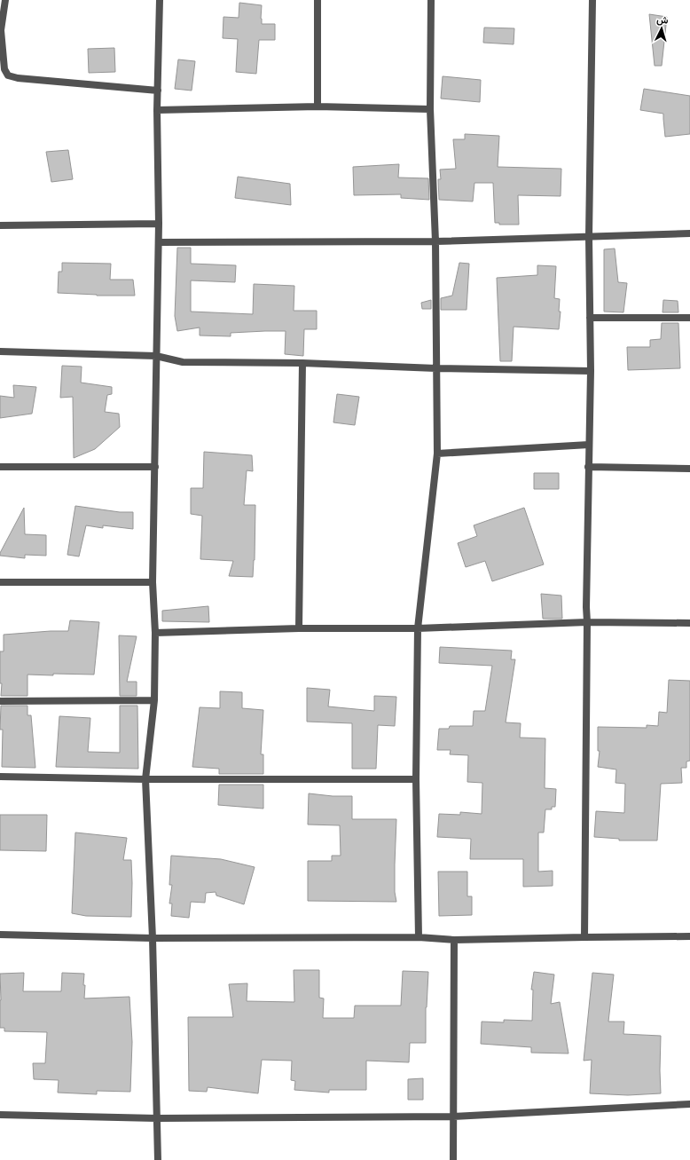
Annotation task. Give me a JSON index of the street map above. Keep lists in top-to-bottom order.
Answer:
{
  "north": "top"
}
